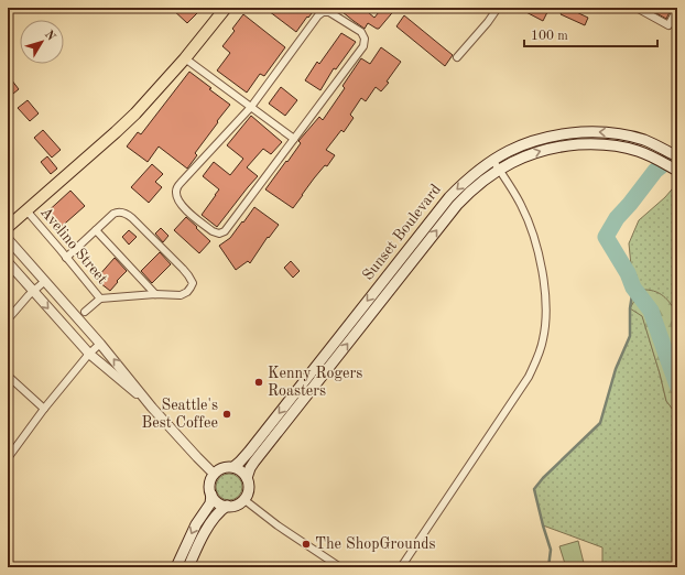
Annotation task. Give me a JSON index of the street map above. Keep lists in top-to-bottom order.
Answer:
{
  "streets": {
    "main road": ["Sunset Boulevard"],
    "street": ["Avelino Street"]
  },
  "places": ["Kenny Rogers Roasters", "Seattle's Best Coffee", "The ShopGrounds"],
  "scale_bar": "100 m",
  "north": "top right"
}
